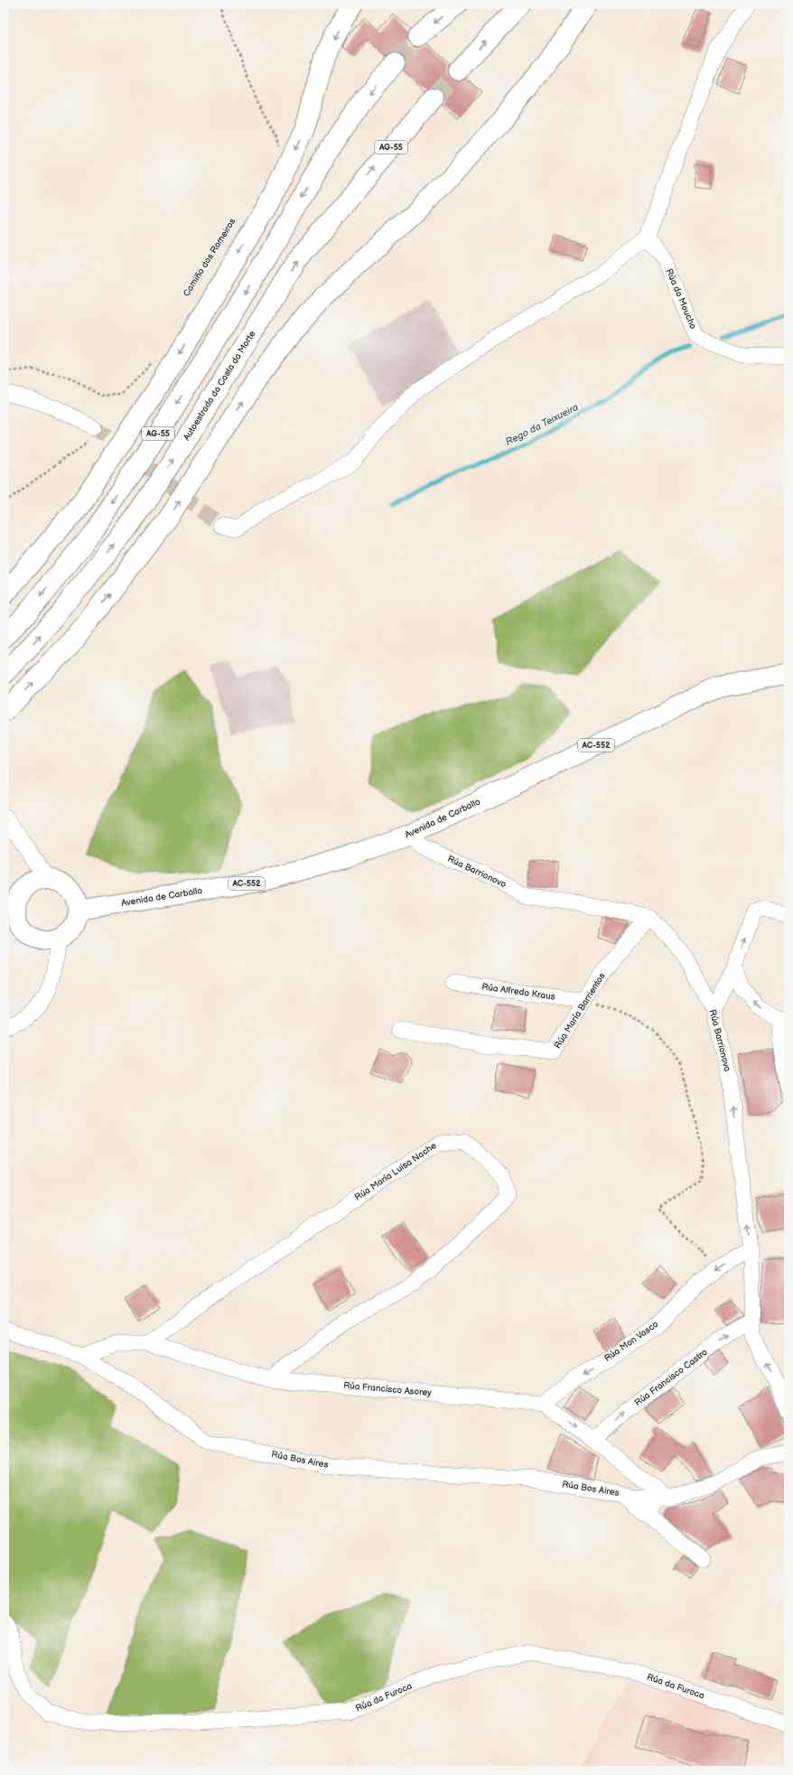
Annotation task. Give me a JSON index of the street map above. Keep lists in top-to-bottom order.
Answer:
{
  "streets": {
    "main road": [
      "AG-55",
      "Autoestrada da Costa da Morte",
      "AC-552",
      "Avenida de Carballo"
    ],
    "street": [
      "Rúa do Moucho",
      "Rúa Barrionovo",
      "Rúa Alfredo Kraus",
      "Rúa María Barrientos",
      "Rúa María Luisa Nache",
      "Rúa Mon Vasco",
      "Rúa Francisco Castro",
      "Rúa Francisco Asorey",
      "Rúa Bos Aires",
      "Rúa da Furoca"
    ]
  },
  "crossings": [
    ["Avenida de Carballo", "Rúa Barrionovo"],
    ["Rúa Barrionovo", "Rúa María Barrientos"],
    ["Rúa Barrionovo", "Rúa Mon Vasco"],
    ["Rúa Barrionovo", "Rúa Francisco Castro"],
    ["Rúa Alfredo Kraus", "Rúa María Barrientos"],
    ["Rúa María Luisa Nache", "Rúa Francisco Asorey"],
    ["Rúa Mon Vasco", "Rúa Francisco Asorey"],
    ["Rúa Francisco Asorey", "Rúa Bos Aires"]
  ],
  "one_way": ["Rúa Barrionovo", "Rúa Mon Vasco", "Rúa Francisco Castro"],
  "water": ["Rego da Teixueira"]
}
